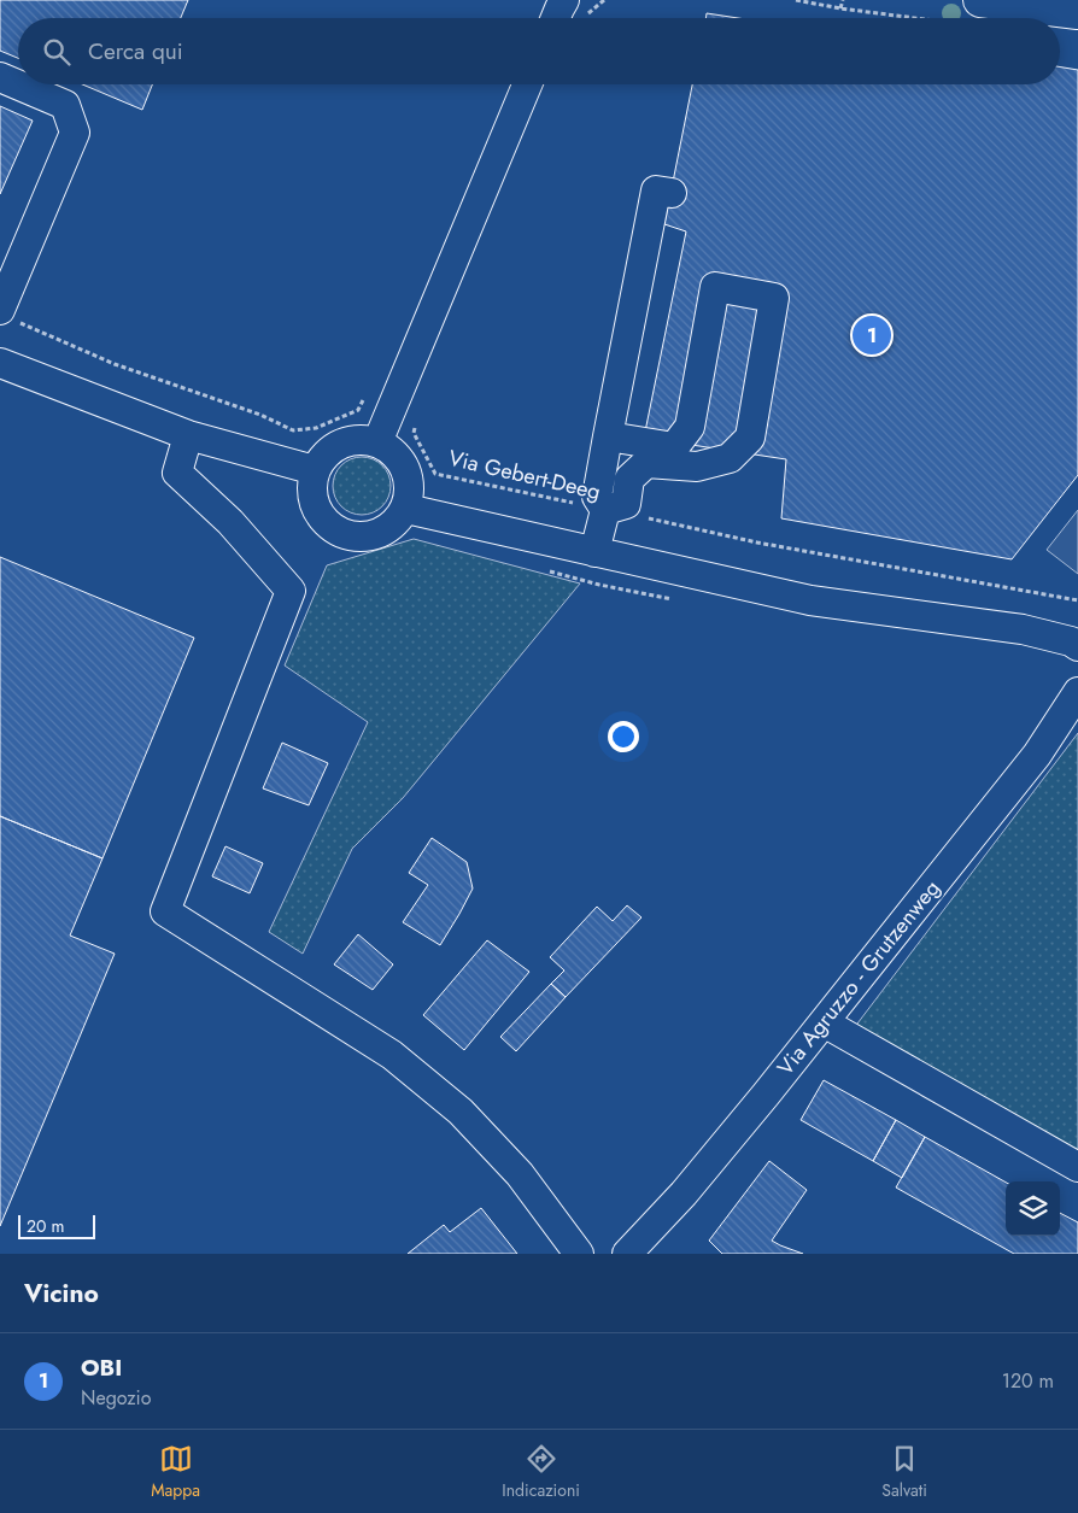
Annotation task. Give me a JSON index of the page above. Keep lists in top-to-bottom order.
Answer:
{
  "streets": {
    "street": ["Via Agruzzo - Grutzenweg"],
    "path": ["Via Gebert-Deeg"]
  },
  "scale_bar": "20 m",
  "page": {
    "search": "Cerca qui",
    "pins": "1",
    "scale": "20 m",
    "heading": "Vicino",
    "list": [
      {
        "mark": "1",
        "name": "OBI",
        "note": "Negozio",
        "value": "120 m"
      }
    ],
    "nav": ["Mappa", "Indicazioni", "Salvati"]
  }
}
